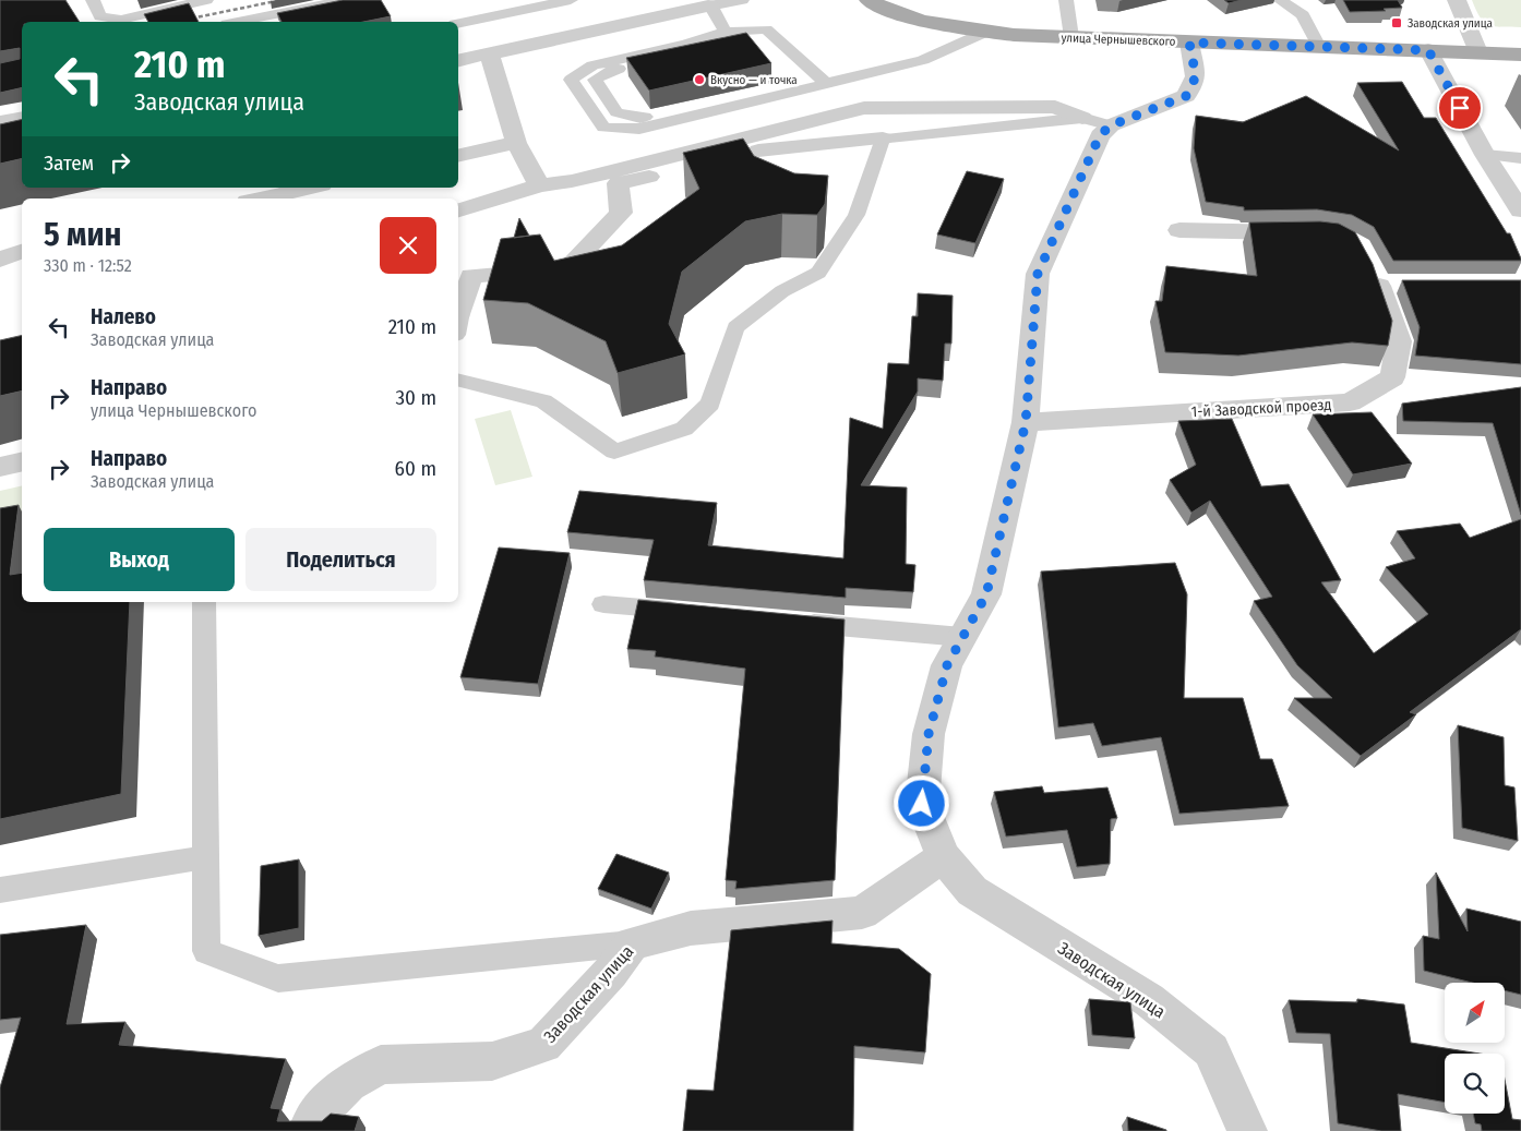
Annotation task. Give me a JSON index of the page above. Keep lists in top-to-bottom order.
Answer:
{
  "streets": {
    "main road": ["улица Чернышевского"],
    "street": ["1-й Заводской проезд", "Заводская улица"]
  },
  "crossings": [
    ["1-й Заводской проезд", "Заводская улица"]
  ],
  "places": {
    "transit": ["Заводская улица"],
    "other": ["Вкусно — и точка"]
  },
  "north": "top right",
  "page": {
    "turn": ["210 m", "Заводская улица"],
    "then": "Затем",
    "heading": ["5 мин", "330 m · 12:52"],
    "list": [
      {
        "name": "Налево",
        "note": "Заводская улица",
        "value": "210 m"
      },
      {
        "name": "Направо",
        "note": "улица Чернышевского",
        "value": "30 m"
      },
      {
        "name": "Направо",
        "note": "Заводская улица",
        "value": "60 m"
      }
    ],
    "buttons": ["Выход", "Поделиться"]
  }
}
